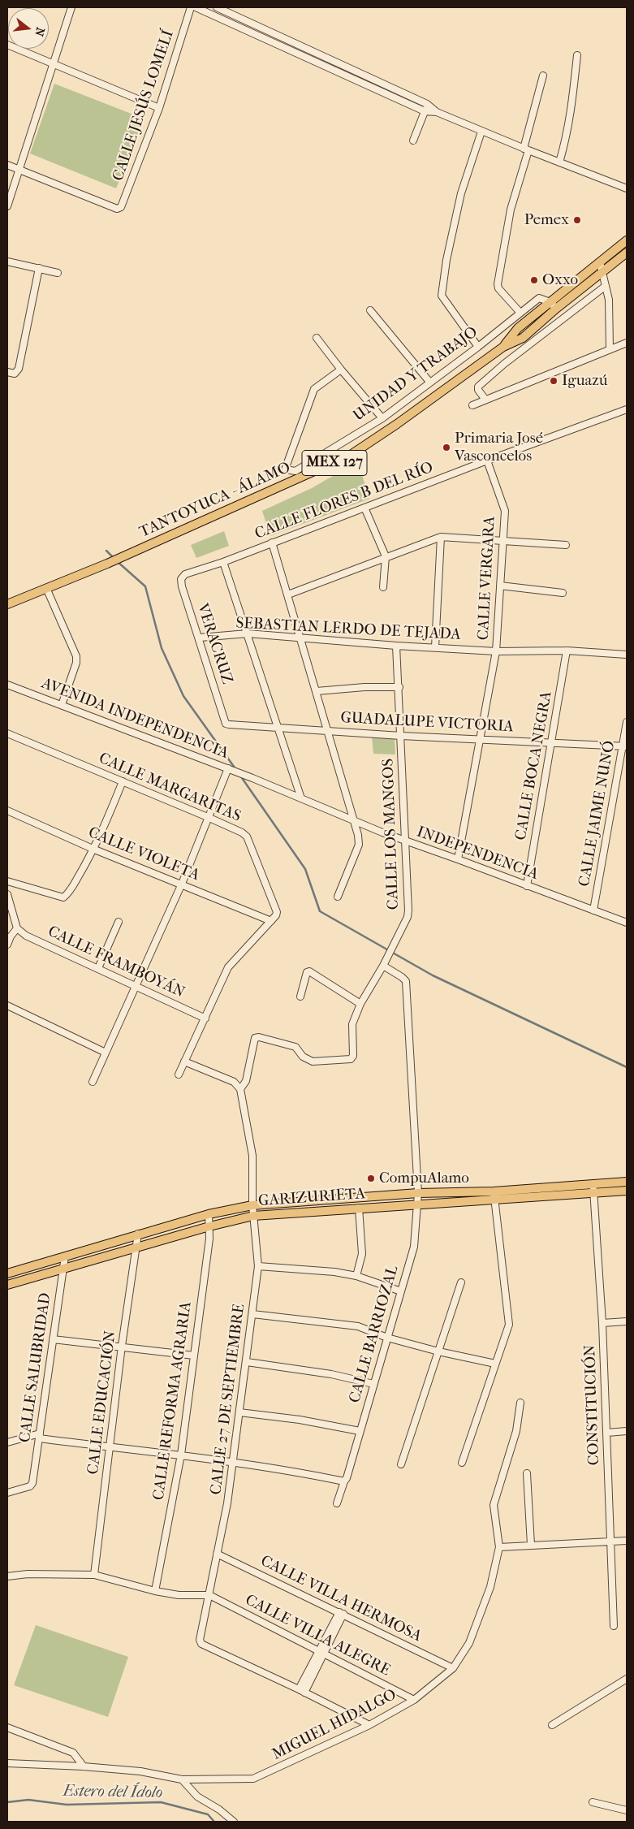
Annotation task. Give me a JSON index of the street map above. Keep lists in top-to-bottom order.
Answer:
{
  "streets": {
    "main road": ["MEX 127", "TANTOYUCA - ÁLAMO", "GARIZURIETA"],
    "street": [
      "CALLE JESÚS LOMELÍ",
      "UNIDAD Y TRABAJO",
      "CALLE FLORES B DEL RÍO",
      "CALLE VERGARA",
      "SEBASTIAN LERDO DE TEJADA",
      "VERACRUZ",
      "AVENIDA INDEPENDENCIA",
      "GUADALUPE VICTORIA",
      "CALLE BOCA NEGRA",
      "CALLE MARGARITAS",
      "CALLE JAIME NUNÓ",
      "CALLE LOS MANGOS",
      "INDEPENDENCIA",
      "CALLE VIOLETA",
      "CALLE FRAMBOYÁN",
      "CALLE BARRIOZAL",
      "CALLE SALUBRIDAD",
      "CALLE 27 DE SEPTIEMBRE",
      "CALLE REFORMA AGRARIA",
      "CALLE EDUCACIÓN",
      "CONSTITUCIÓN",
      "CALLE VILLA HERMOSA",
      "CALLE VILLA ALEGRE",
      "MIGUEL HIDALGO"
    ]
  },
  "crossings": [
    ["UNIDAD Y TRABAJO", "MEX 127"],
    ["UNIDAD Y TRABAJO", "TANTOYUCA - ÁLAMO"],
    ["MEX 127", "TANTOYUCA - ÁLAMO"],
    ["CALLE FLORES B DEL RÍO", "CALLE VERGARA"],
    ["CALLE FLORES B DEL RÍO", "VERACRUZ"],
    ["CALLE VERGARA", "SEBASTIAN LERDO DE TEJADA"],
    ["CALLE VERGARA", "GUADALUPE VICTORIA"],
    ["CALLE VERGARA", "INDEPENDENCIA"],
    ["SEBASTIAN LERDO DE TEJADA", "VERACRUZ"],
    ["SEBASTIAN LERDO DE TEJADA", "CALLE BOCA NEGRA"],
    ["SEBASTIAN LERDO DE TEJADA", "CALLE LOS MANGOS"],
    ["VERACRUZ", "GUADALUPE VICTORIA"],
    ["AVENIDA INDEPENDENCIA", "INDEPENDENCIA"],
    ["GUADALUPE VICTORIA", "CALLE BOCA NEGRA"],
    ["GUADALUPE VICTORIA", "CALLE JAIME NUNÓ"],
    ["GUADALUPE VICTORIA", "CALLE LOS MANGOS"],
    ["CALLE BOCA NEGRA", "INDEPENDENCIA"],
    ["CALLE MARGARITAS", "CALLE VIOLETA"],
    ["CALLE JAIME NUNÓ", "INDEPENDENCIA"],
    ["CALLE LOS MANGOS", "INDEPENDENCIA"],
    ["CALLE LOS MANGOS", "CALLE BARRIOZAL"],
    ["CALLE LOS MANGOS", "CALLE 27 DE SEPTIEMBRE"],
    ["GARIZURIETA", "CALLE BARRIOZAL"],
    ["GARIZURIETA", "CALLE SALUBRIDAD"],
    ["GARIZURIETA", "CALLE 27 DE SEPTIEMBRE"],
    ["GARIZURIETA", "CALLE REFORMA AGRARIA"],
    ["GARIZURIETA", "CALLE EDUCACIÓN"],
    ["GARIZURIETA", "CONSTITUCIÓN"],
    ["CALLE 27 DE SEPTIEMBRE", "CALLE VILLA HERMOSA"],
    ["CALLE 27 DE SEPTIEMBRE", "CALLE VILLA ALEGRE"],
    ["CALLE VILLA HERMOSA", "MIGUEL HIDALGO"],
    ["CALLE VILLA ALEGRE", "MIGUEL HIDALGO"]
  ],
  "water": ["Estero del Ídolo"],
  "places": [
    "Pemex",
    "Oxxo",
    "Iguazú",
    "Primaria José Vasconcelos",
    "CompuAlamo"
  ],
  "north": "right"
}
